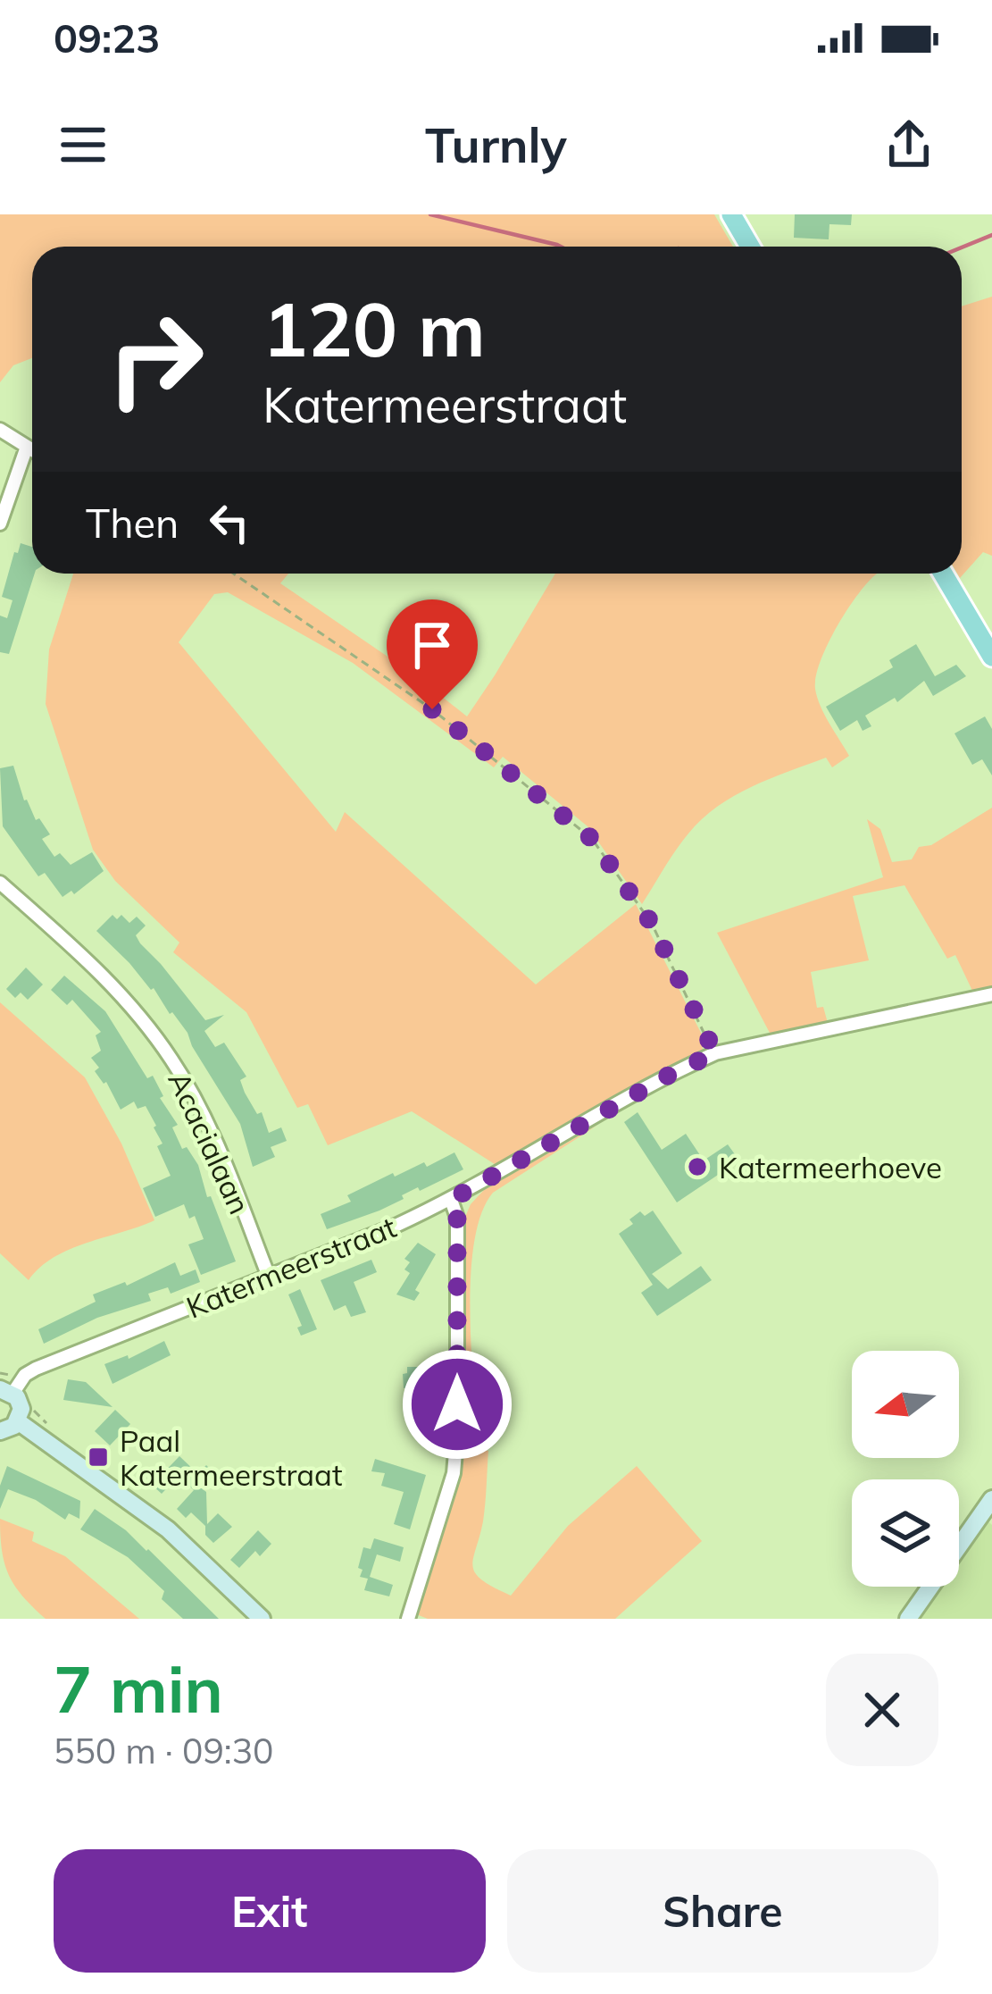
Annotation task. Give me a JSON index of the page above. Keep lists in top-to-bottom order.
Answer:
{
  "streets": {
    "street": ["Acacialaan", "Katermeerstraat"]
  },
  "crossings": [
    ["Acacialaan", "Katermeerstraat"]
  ],
  "places": {
    "other": ["Katermeerhoeve"],
    "transit": ["Paal Katermeerstraat"]
  },
  "north": "left",
  "page": {
    "status": "09:23",
    "header": "Turnly",
    "turn": ["120 m", "Katermeerstraat"],
    "then": "Then",
    "heading": ["7 min", "550 m · 09:30"],
    "buttons": ["Exit", "Share"]
  }
}
